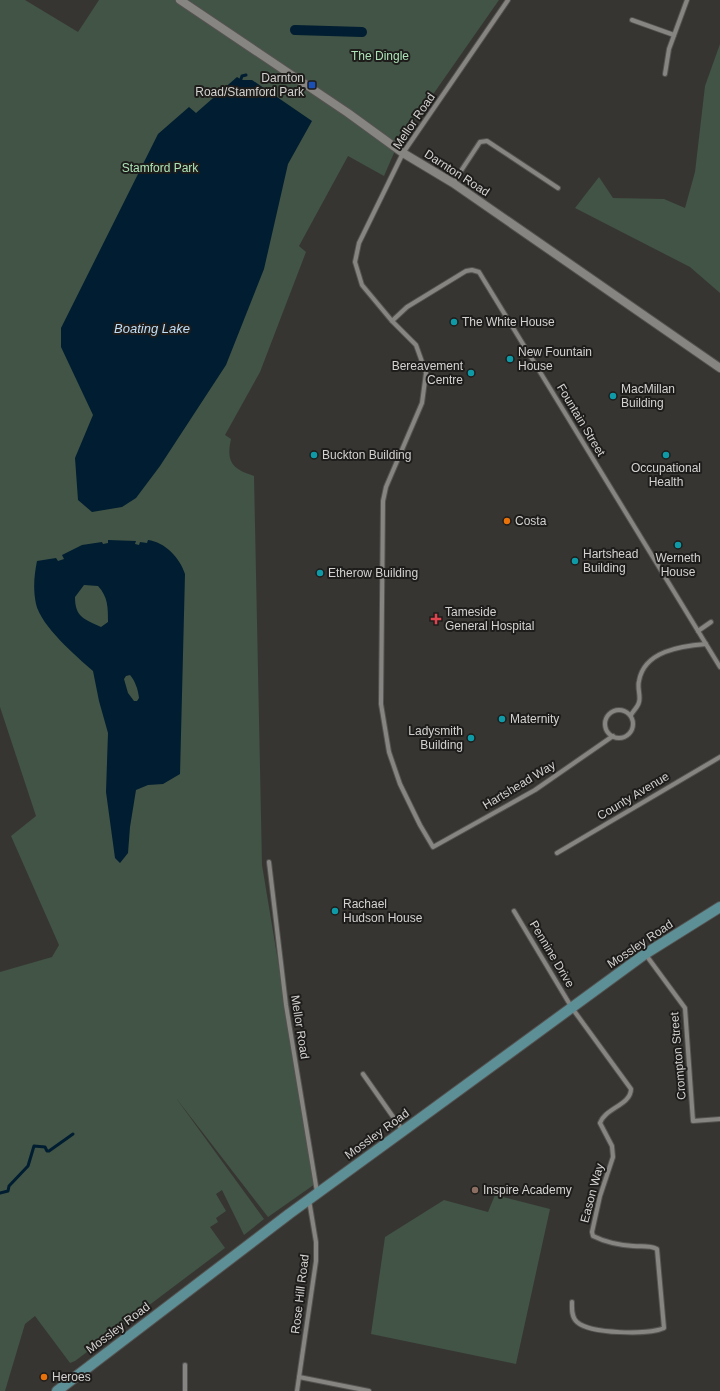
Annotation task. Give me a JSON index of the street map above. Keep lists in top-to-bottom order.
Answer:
{
  "streets": {
    "main road": ["Mossley Road"],
    "street": [
      "Mellor Road",
      "Darnton Road",
      "Fountain Street",
      "Hartshead Way",
      "County Avenue",
      "Pennine Drive",
      "Crompton Street",
      "Eason Way",
      "Rose Hill Road"
    ]
  },
  "crossings": [
    ["Mellor Road", "Darnton Road"],
    ["Mellor Road", "Fountain Street"],
    ["Mellor Road", "Hartshead Way"],
    ["Mellor Road", "Mossley Road"],
    ["Fountain Street", "Hartshead Way"],
    ["Mossley Road", "Pennine Drive"],
    ["Mossley Road", "Crompton Street"],
    ["Mossley Road", "Eason Way"],
    ["Mossley Road", "Rose Hill Road"],
    ["Pennine Drive", "Eason Way"]
  ],
  "water": ["Boating Lake"],
  "parks": ["The Dingle", "Stamford Park"],
  "places": {
    "transit": ["Darnton Road/Stamford Park"],
    "other": [
      "The White House",
      "New Fountain House",
      "Bereavement Centre",
      "MacMillan Building",
      "Buckton Building",
      "Occupational Health",
      "Costa",
      "Werneth House",
      "Hartshead Building",
      "Etherow Building",
      "Maternity",
      "Ladysmith Building",
      "Rachael Hudson House",
      "Inspire Academy",
      "Heroes"
    ],
    "health": ["Tameside General Hospital"]
  }
}
